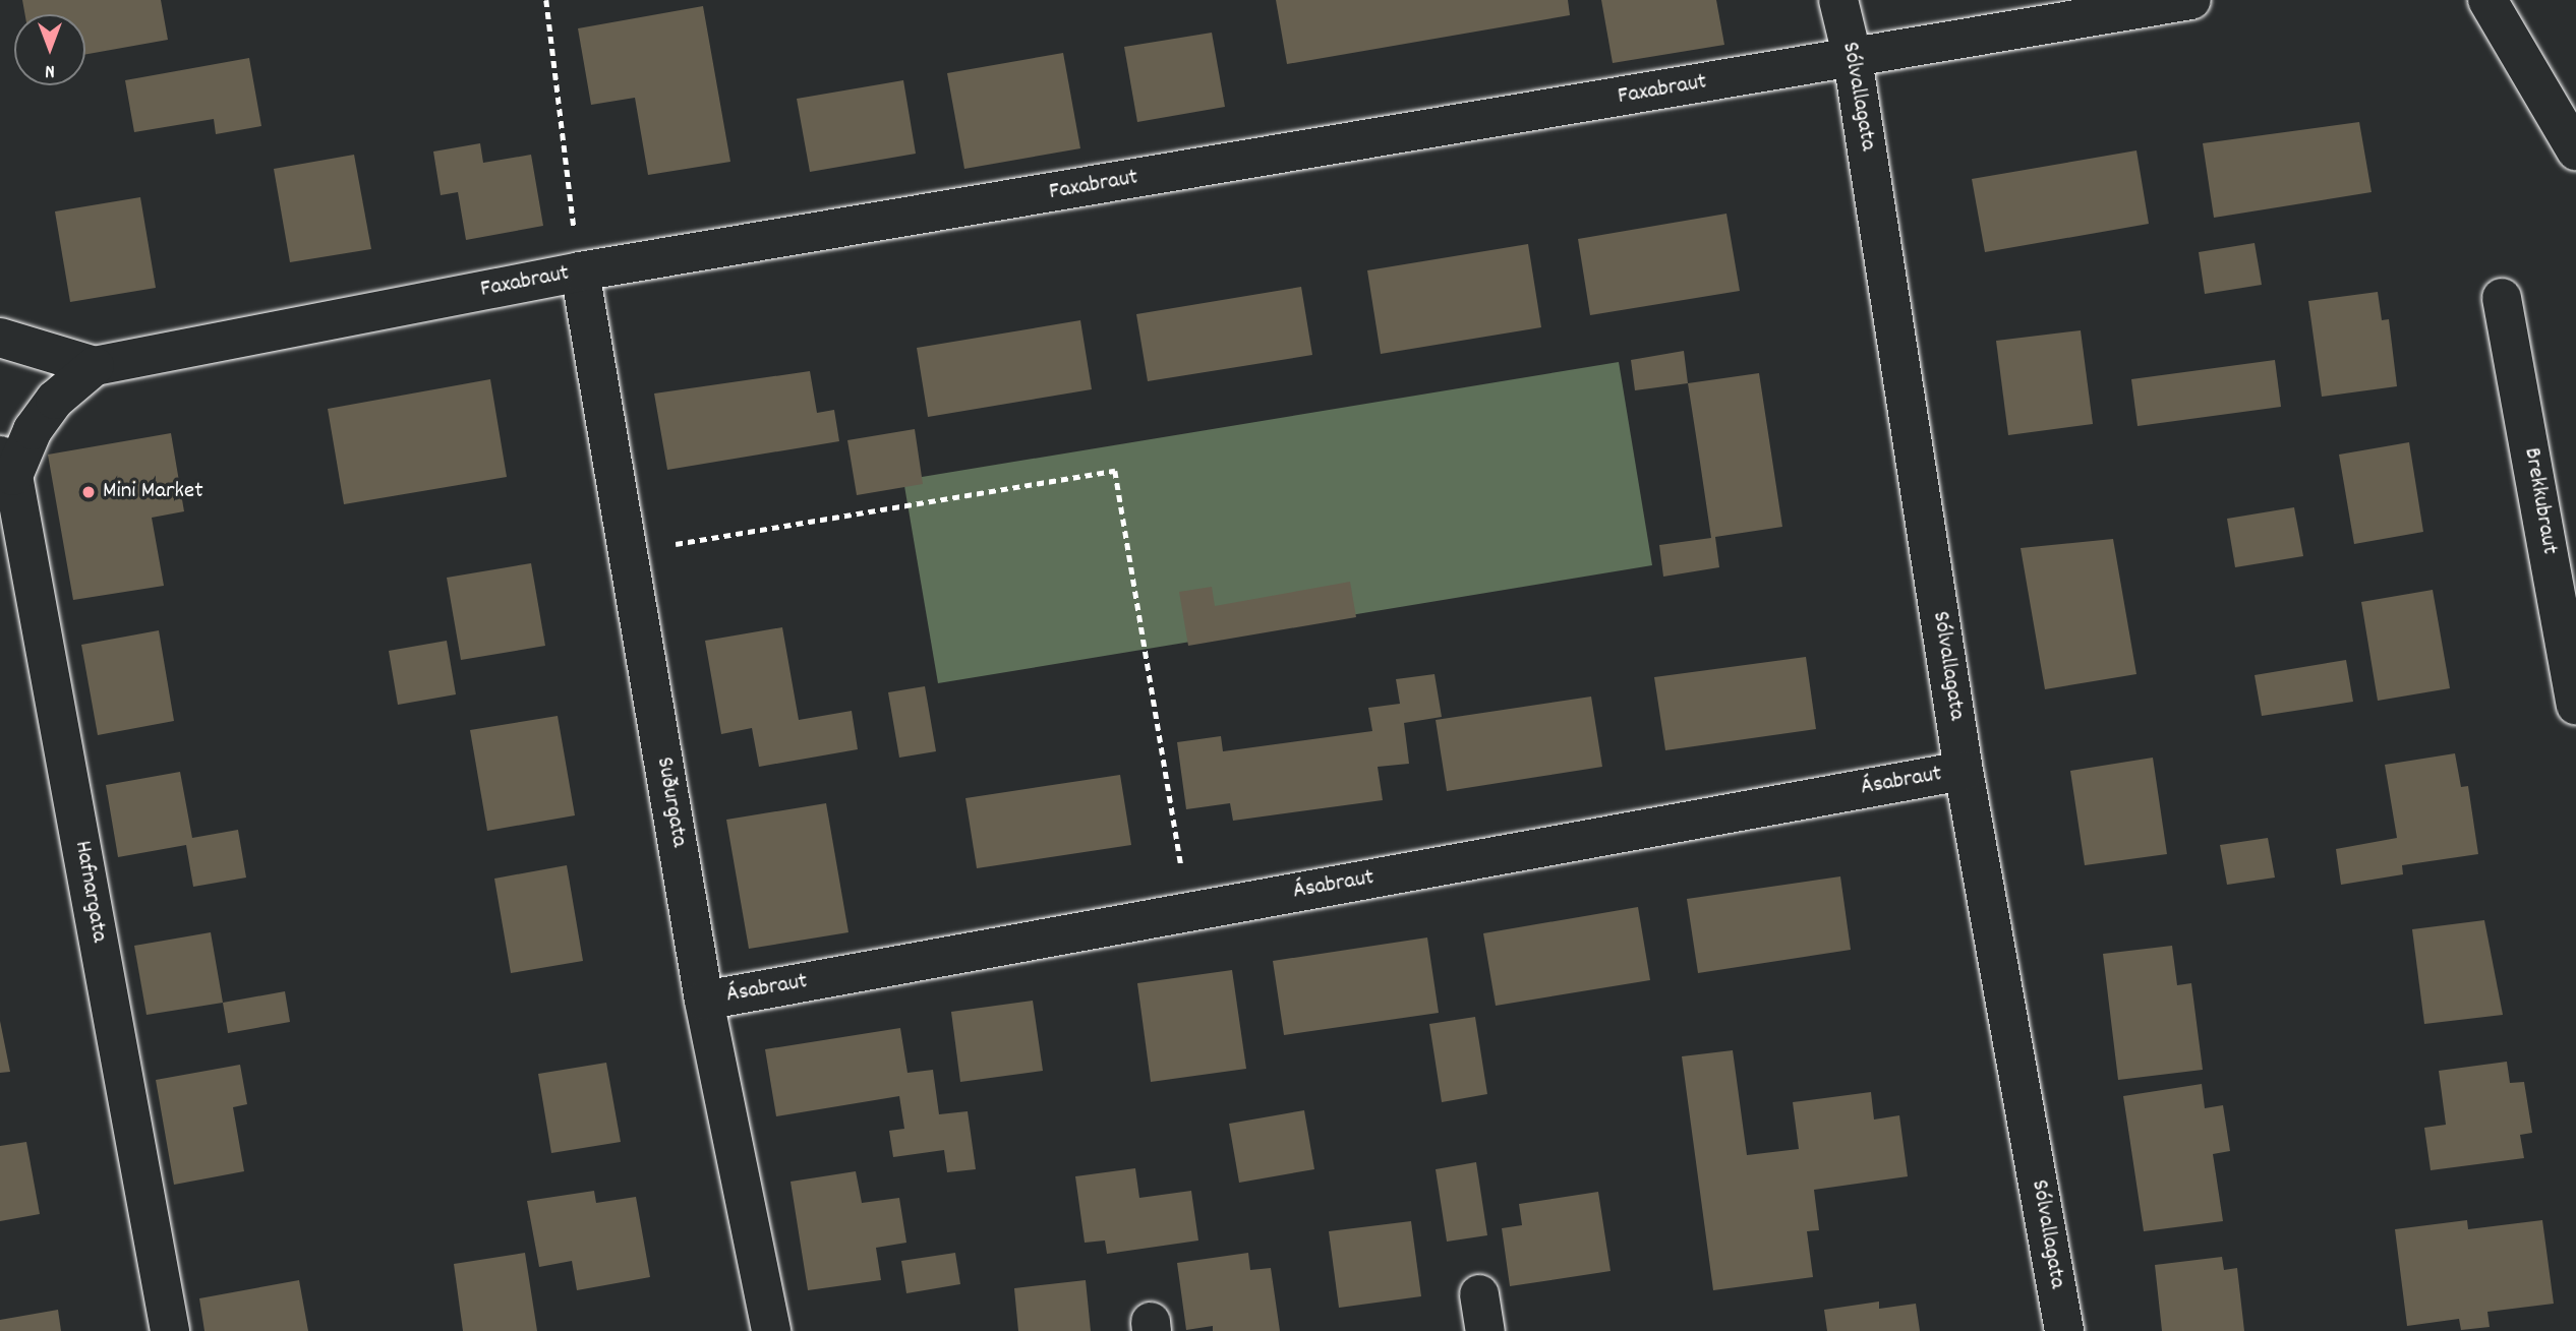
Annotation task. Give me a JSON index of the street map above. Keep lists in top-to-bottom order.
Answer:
{
  "streets": {
    "street": [
      "Faxabraut",
      "Sólvallagata",
      "Brekkubraut",
      "Ásabraut",
      "Suðurgata",
      "Hafnargata"
    ]
  },
  "crossings": [
    ["Faxabraut", "Sólvallagata"],
    ["Faxabraut", "Suðurgata"],
    ["Sólvallagata", "Ásabraut"],
    ["Ásabraut", "Suðurgata"]
  ],
  "places": ["Mini Market"],
  "north": "bottom"
}
